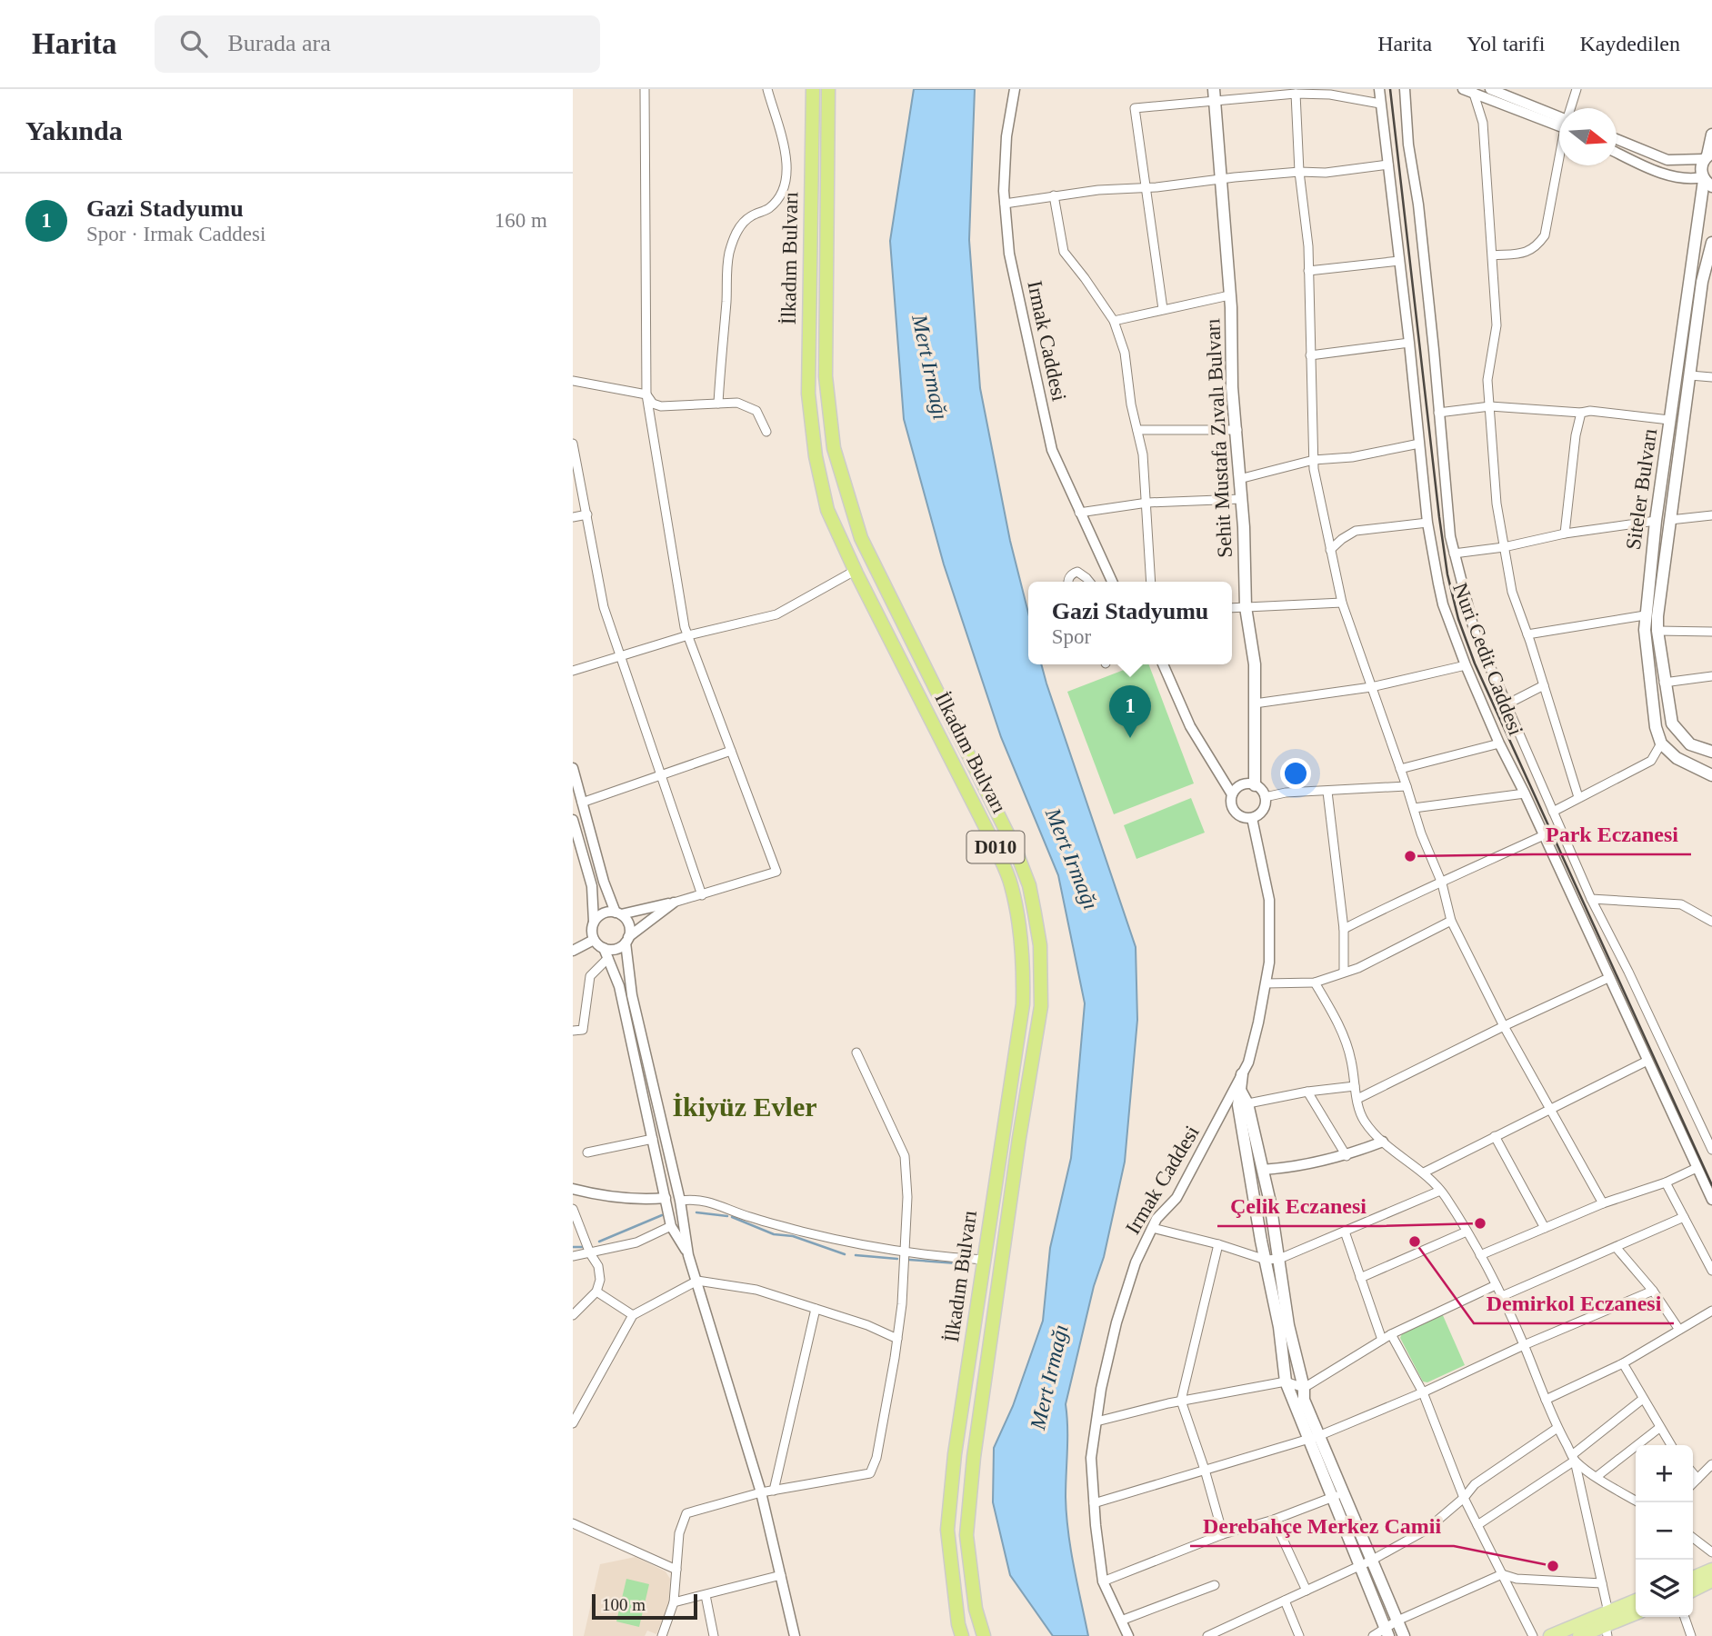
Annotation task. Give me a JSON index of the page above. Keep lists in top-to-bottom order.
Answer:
{
  "streets": {
    "highway": ["İlkadım Bulvarı", "D010"],
    "main road": ["Sehit Mustafa Zıvalı Bulvarı", "Siteler Bulvarı"],
    "street": ["Irmak Caddesi", "Nuri Cedit Caddesi"]
  },
  "crossings": [
    ["Irmak Caddesi", "Sehit Mustafa Zıvalı Bulvarı"]
  ],
  "districts": ["İkiyüz Evler"],
  "water": ["Mert Irmağı"],
  "places": [
    "Park Eczanesi",
    "Çelik Eczanesi",
    "Demirkol Eczanesi",
    "Derebahçe Merkez Camii"
  ],
  "scale_bar": "100 m",
  "north": "right",
  "page": {
    "header": "Harita",
    "search": "Burada ara",
    "nav": ["Harita", "Yol tarifi", "Kaydedilen"],
    "heading": "Yakında",
    "list": [
      {
        "mark": "1",
        "name": "Gazi Stadyumu",
        "note": "Spor · Irmak Caddesi",
        "value": "160 m"
      }
    ],
    "popup": ["Gazi Stadyumu", "Spor"],
    "pins": "1",
    "map_buttons": ["+", "−"],
    "scale": "100 m"
  }
}
